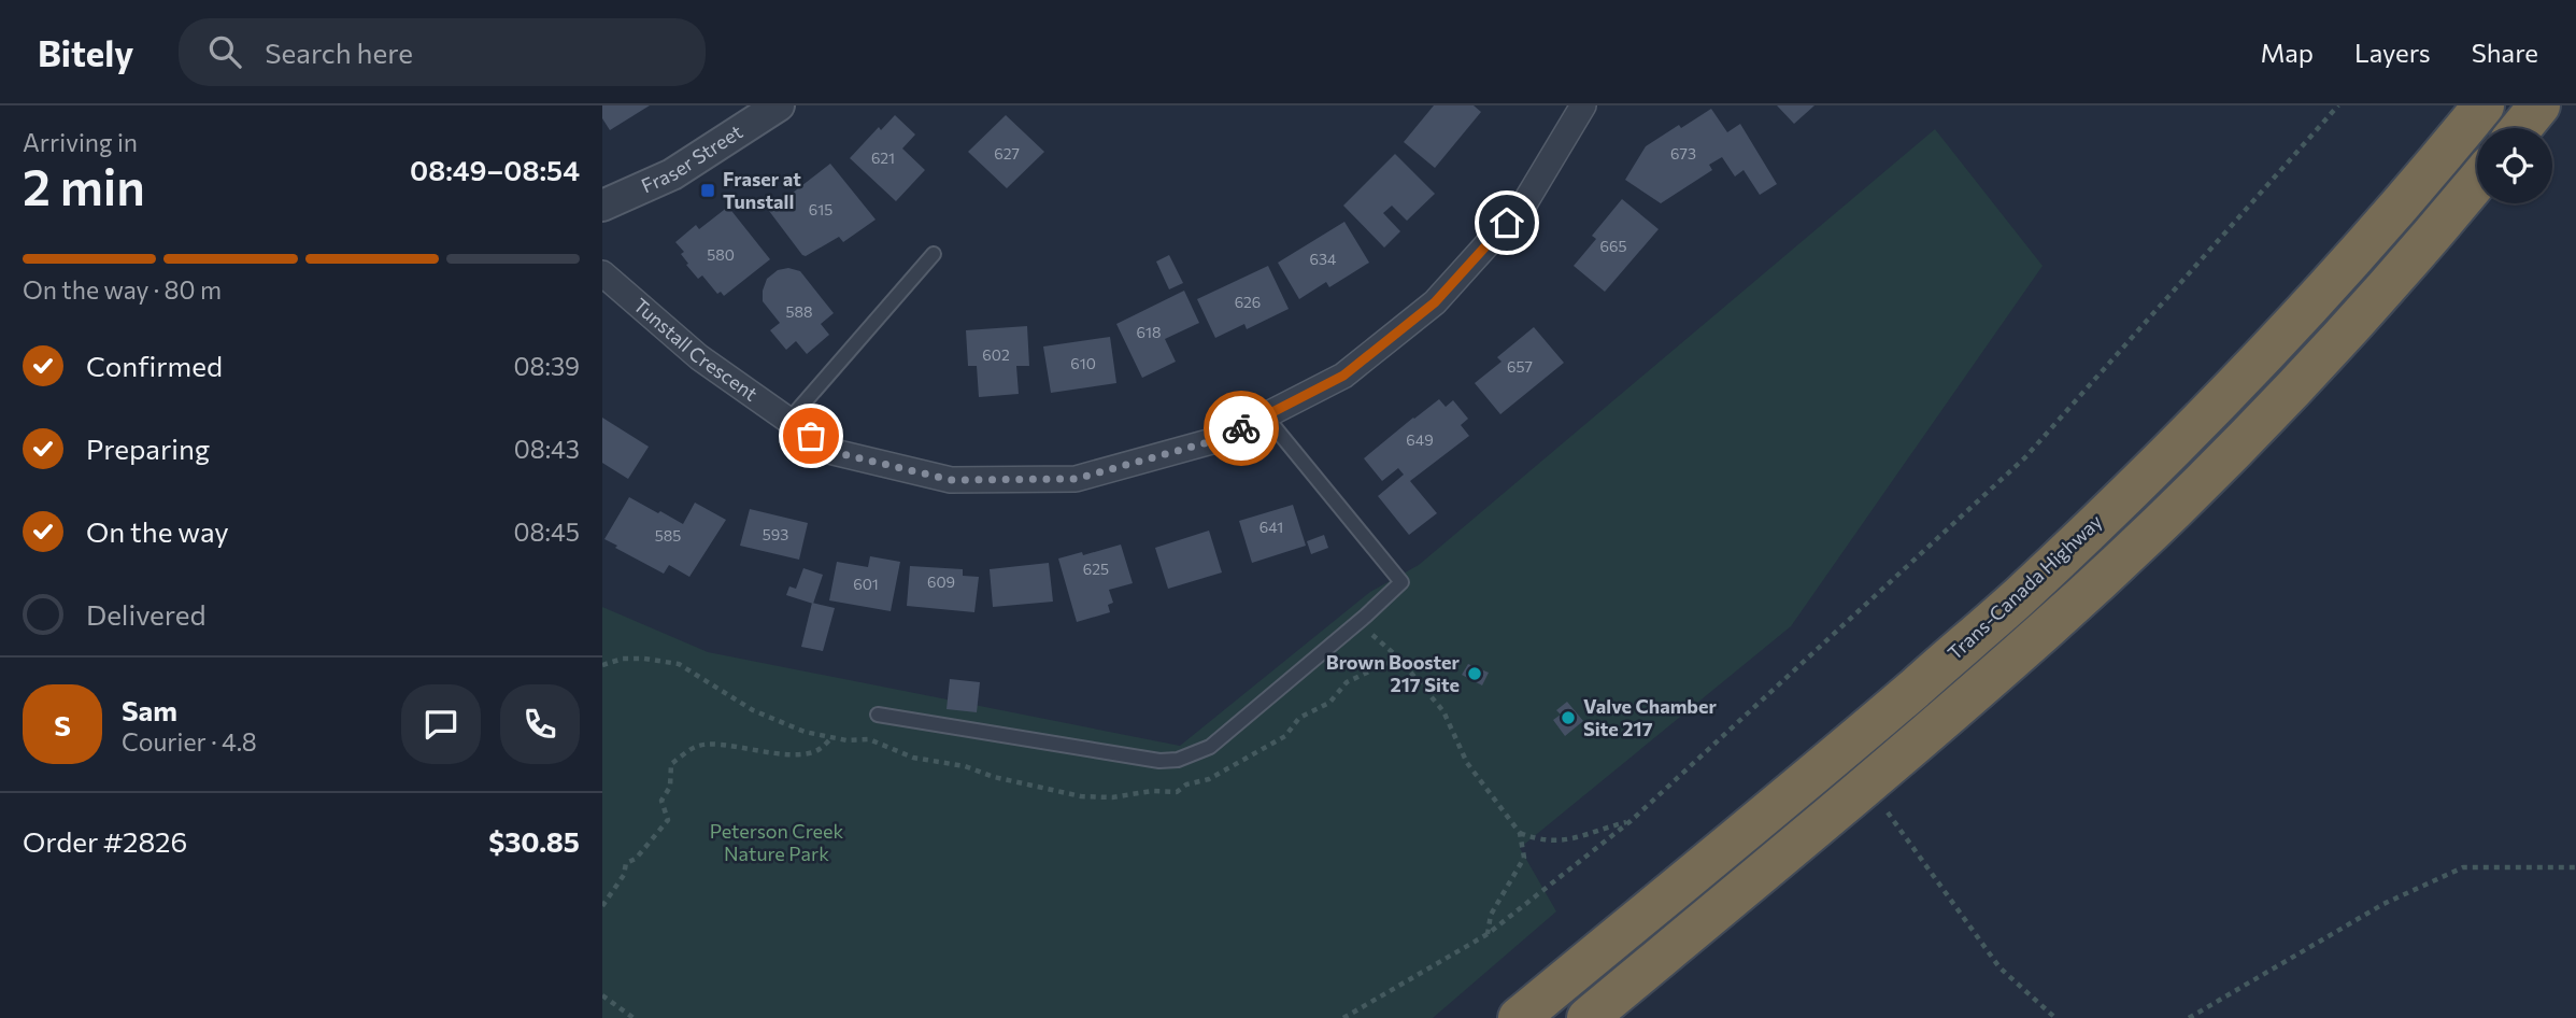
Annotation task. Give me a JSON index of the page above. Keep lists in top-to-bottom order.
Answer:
{
  "streets": {
    "highway": ["Trans-Canada Highway"],
    "street": ["Fraser Street", "Tunstall Crescent"]
  },
  "parks": ["Peterson Creek Nature Park"],
  "places": {
    "transit": ["Fraser at Tunstall"],
    "other": ["Brown Booster 217 Site", "Valve Chamber Site 217"]
  },
  "house_numbers": [
    "627",
    "673",
    "621",
    "615",
    "665",
    "580",
    "634",
    "626",
    "588",
    "618",
    "602",
    "610",
    "657",
    "649",
    "641",
    "593",
    "585",
    "625",
    "609",
    "601"
  ],
  "page": {
    "header": "Bitely",
    "search": "Search here",
    "nav": ["Map", "Layers", "Share"],
    "heading": ["2 min", "Arriving in", "08:49–08:54"],
    "panel": [
      "Sam",
      "Courier · 4.8",
      "Order #2826",
      "$30.85"
    ],
    "bar": "On the way · 80 m",
    "list": [
      ["Confirmed", "08:39"],
      ["Preparing", "08:43"],
      ["On the way", "08:45"],
      "Delivered"
    ],
    "round": "S"
  }
}
